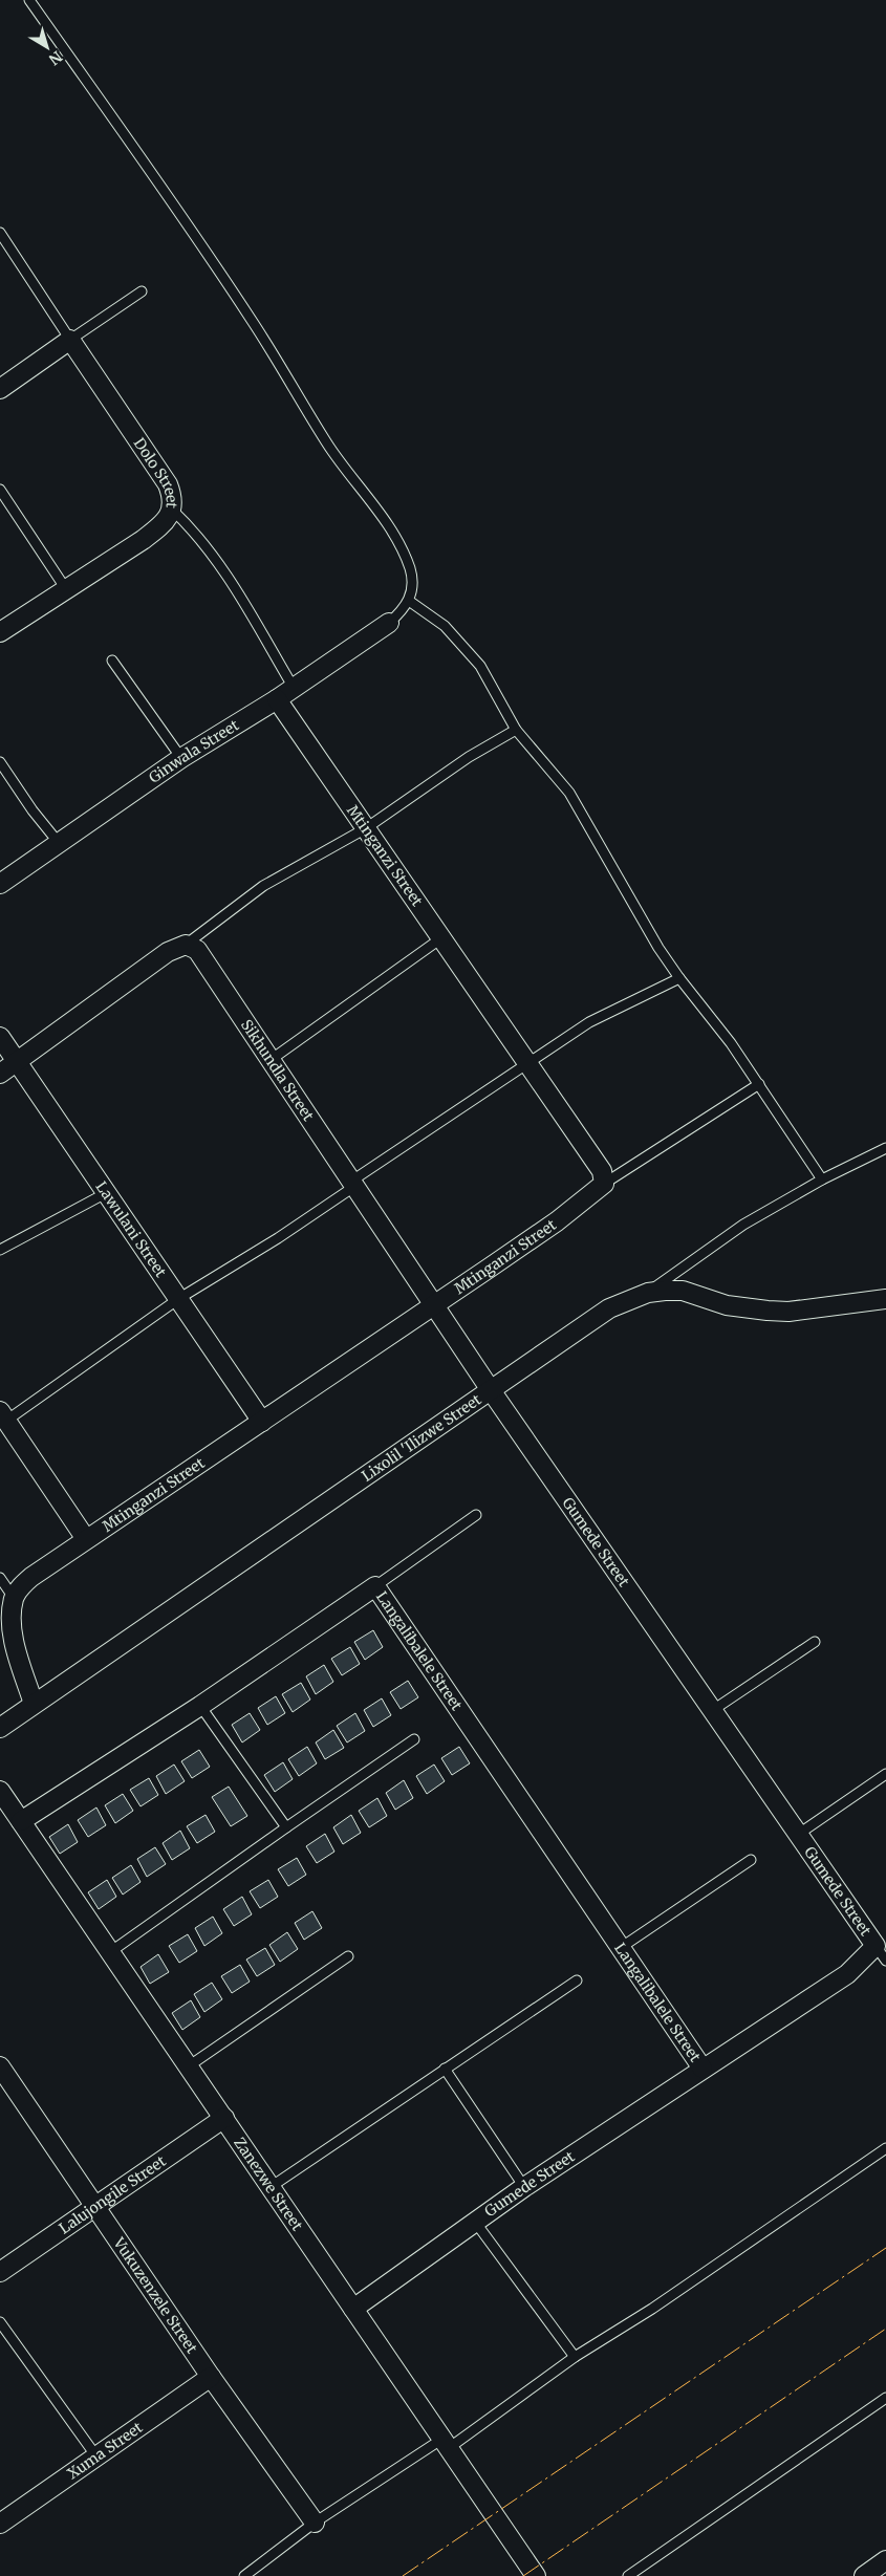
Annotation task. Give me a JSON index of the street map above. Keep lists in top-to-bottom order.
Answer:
{
  "streets": {
    "street": [
      "Dolo Street",
      "Ginwala Street",
      "Mtinganzi Street",
      "Sikhundla Street",
      "Lawulani Street",
      "Lixolil 'Ilizwe Street",
      "Gumede Street",
      "Langalibalele Street",
      "Zanezwe Street",
      "Lalujongile Street",
      "Vukuzenzele Street",
      "Xuma Street"
    ]
  },
  "crossings": [
    ["Ginwala Street", "Mtinganzi Street"],
    ["Mtinganzi Street", "Sikhundla Street"],
    ["Mtinganzi Street", "Lawulani Street"],
    ["Sikhundla Street", "Lixolil 'Ilizwe Street"],
    ["Sikhundla Street", "Gumede Street"],
    ["Lixolil 'Ilizwe Street", "Gumede Street"],
    ["Gumede Street", "Langalibalele Street"],
    ["Gumede Street", "Zanezwe Street"],
    ["Langalibalele Street", "Zanezwe Street"],
    ["Zanezwe Street", "Lalujongile Street"],
    ["Lalujongile Street", "Vukuzenzele Street"],
    ["Vukuzenzele Street", "Xuma Street"]
  ],
  "north": "bottom right"
}
